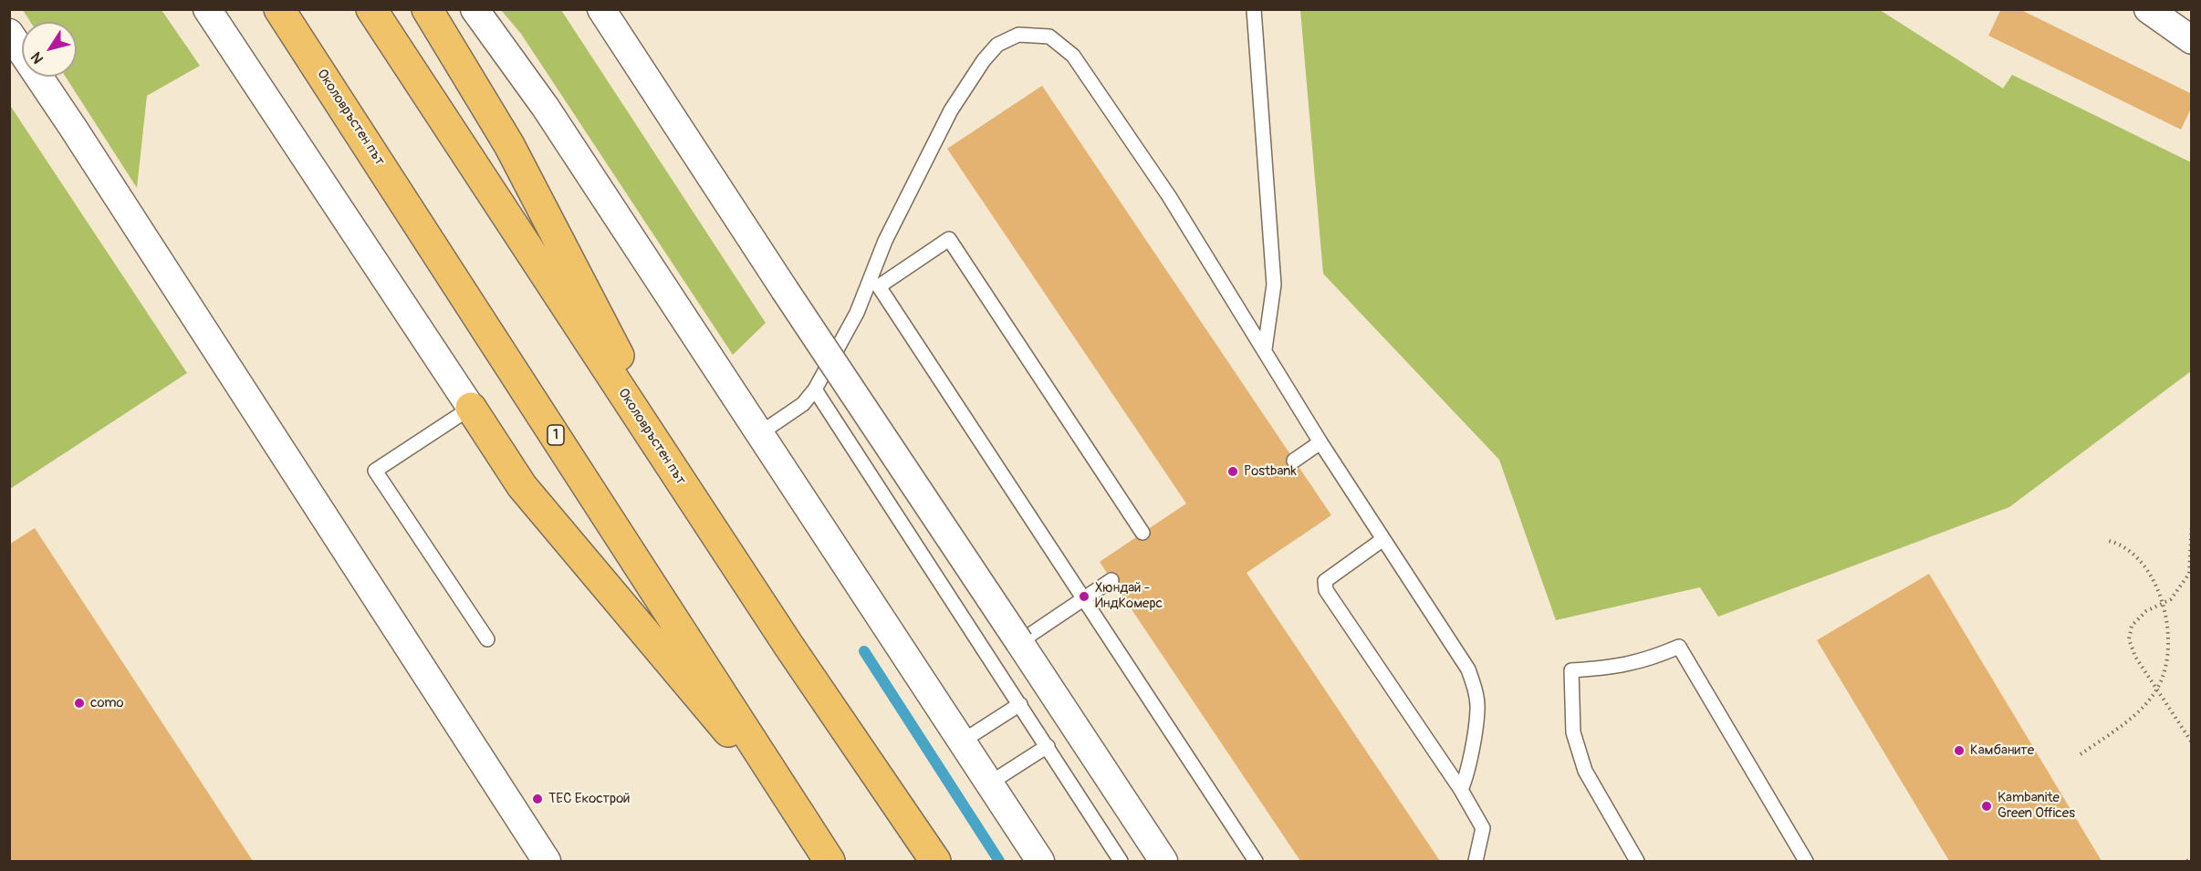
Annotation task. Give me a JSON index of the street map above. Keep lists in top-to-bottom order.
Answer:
{
  "streets": {
    "highway": ["Околовръстен път", "1"]
  },
  "places": [
    "Postbank",
    "Хюндай - ИндКомерс",
    "como",
    "Камбаните",
    "ТЕС Екострой",
    "Kambanite Green Offices"
  ],
  "north": "bottom left"
}
